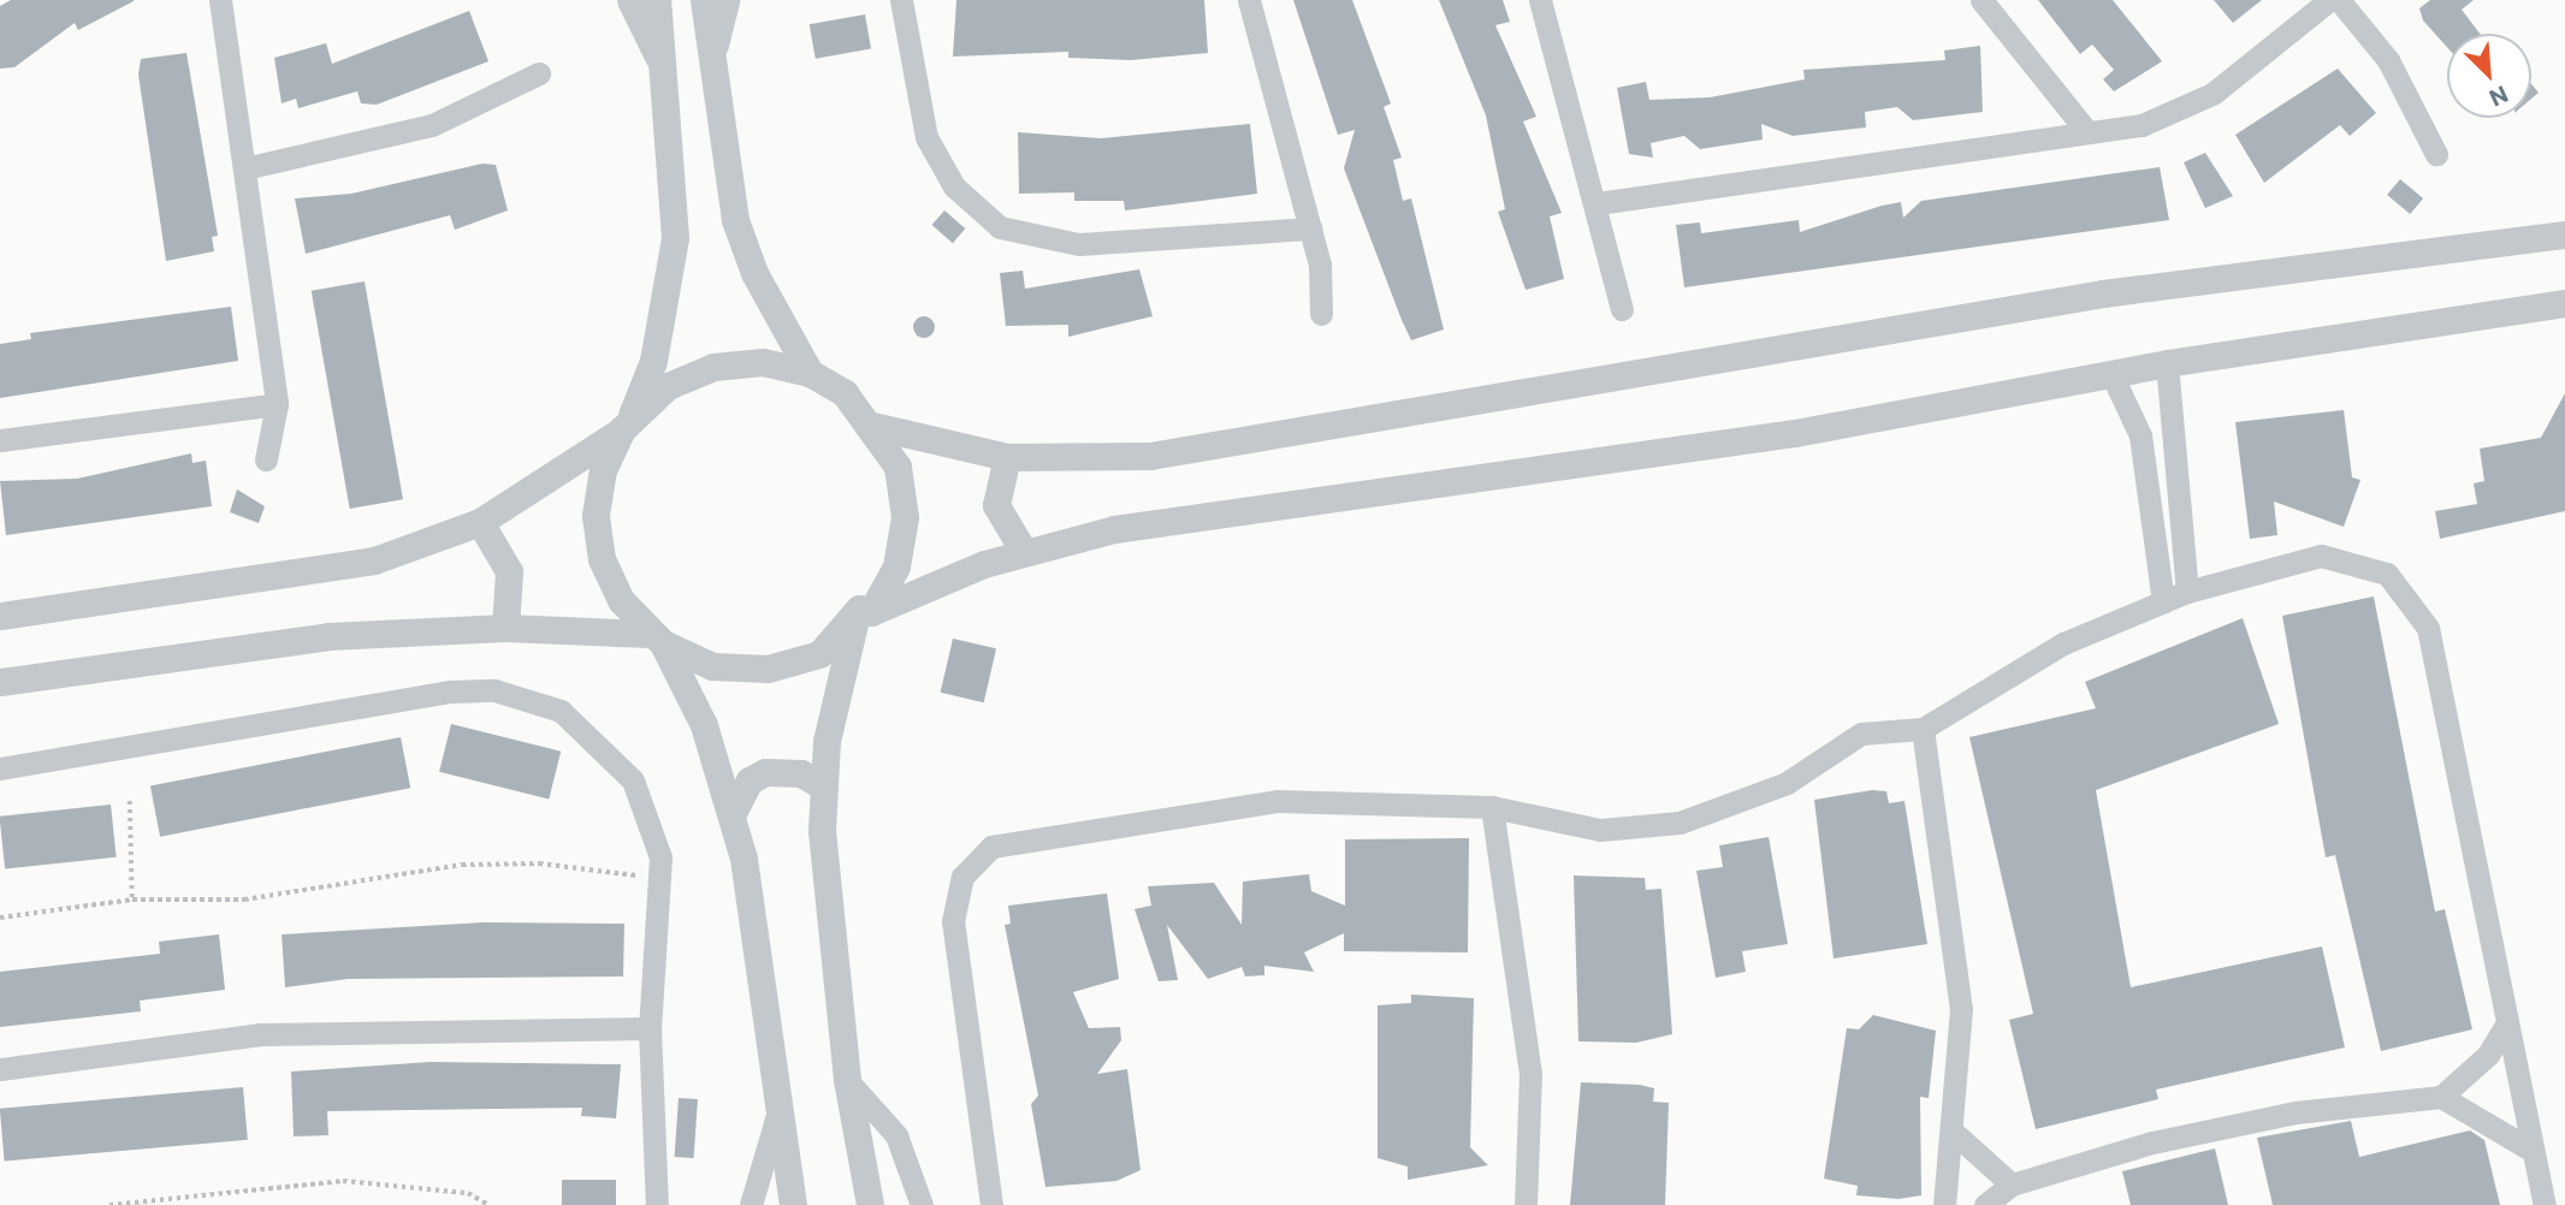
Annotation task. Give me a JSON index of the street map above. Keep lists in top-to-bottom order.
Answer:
{
  "north": "bottom right"
}
